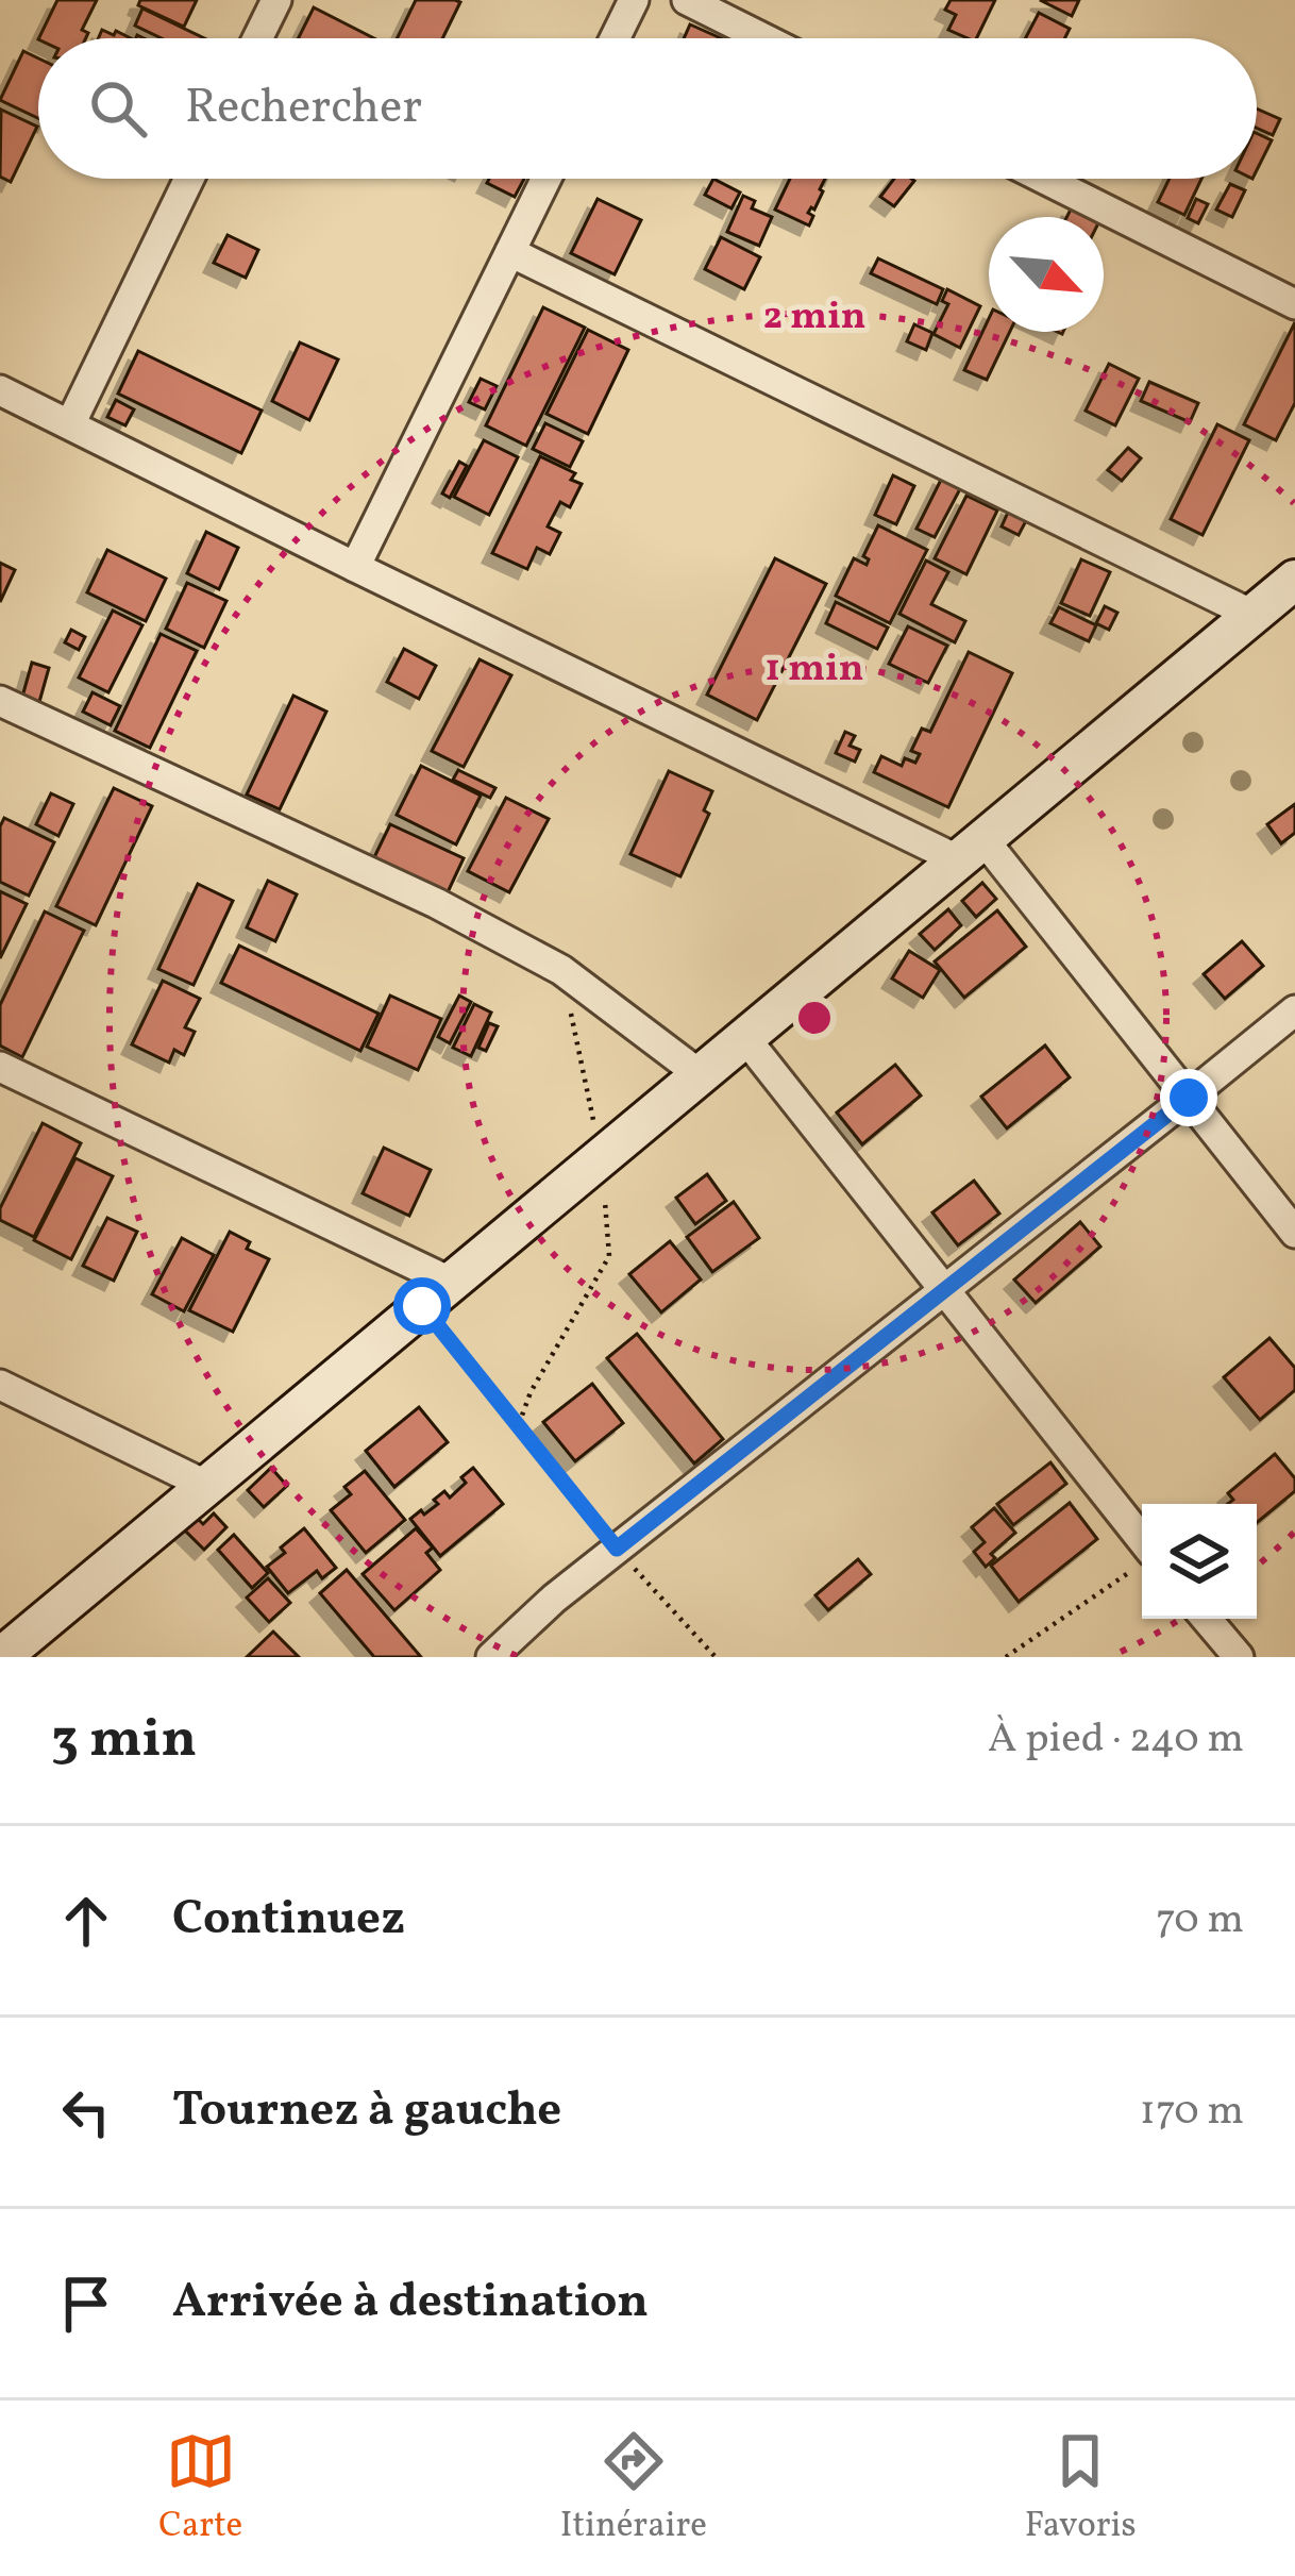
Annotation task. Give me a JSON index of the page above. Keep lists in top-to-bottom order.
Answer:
{
  "north": "bottom right",
  "page": {
    "search": "Rechercher",
    "heading": ["3 min", "À pied · 240 m"],
    "list": [
      ["Continuez", "70 m"],
      ["Tournez à gauche", "170 m"],
      "Arrivée à destination"
    ],
    "nav": ["Carte", "Itinéraire", "Favoris"]
  },
  "rings": ["2 min", "1 min"]
}
